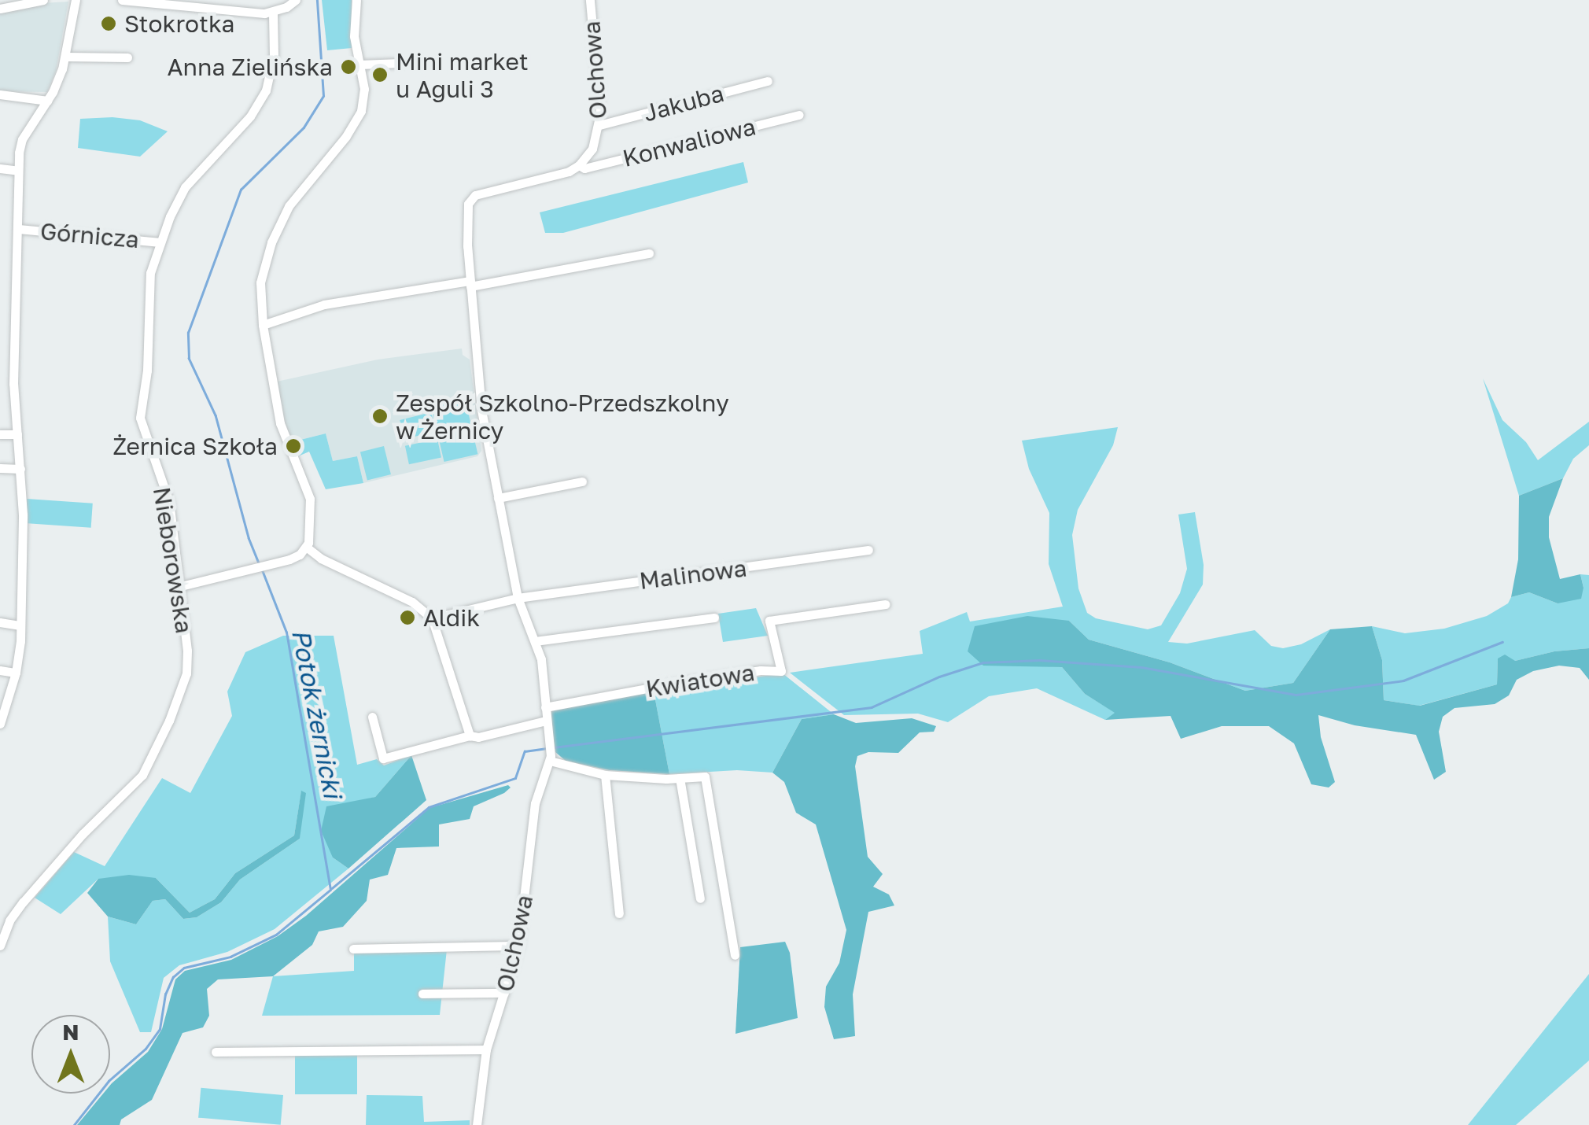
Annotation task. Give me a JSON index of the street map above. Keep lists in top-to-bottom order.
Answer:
{
  "streets": {
    "street": [
      "Olchowa",
      "Jakuba",
      "Konwaliowa",
      "Górnicza",
      "Nieborowska",
      "Malinowa",
      "Kwiatowa"
    ]
  },
  "crossings": [
    ["Olchowa", "Jakuba"],
    ["Olchowa", "Konwaliowa"],
    ["Olchowa", "Malinowa"],
    ["Olchowa", "Kwiatowa"],
    ["Górnicza", "Nieborowska"]
  ],
  "water": ["Potok żernicki"],
  "places": [
    "Stokrotka",
    "Anna Zielińska",
    "Mini market u Aguli 3",
    "Zespół Szkolno-Przedszkolny w Żernicy",
    "Żernica Szkoła",
    "Aldik"
  ],
  "north": "top"
}
